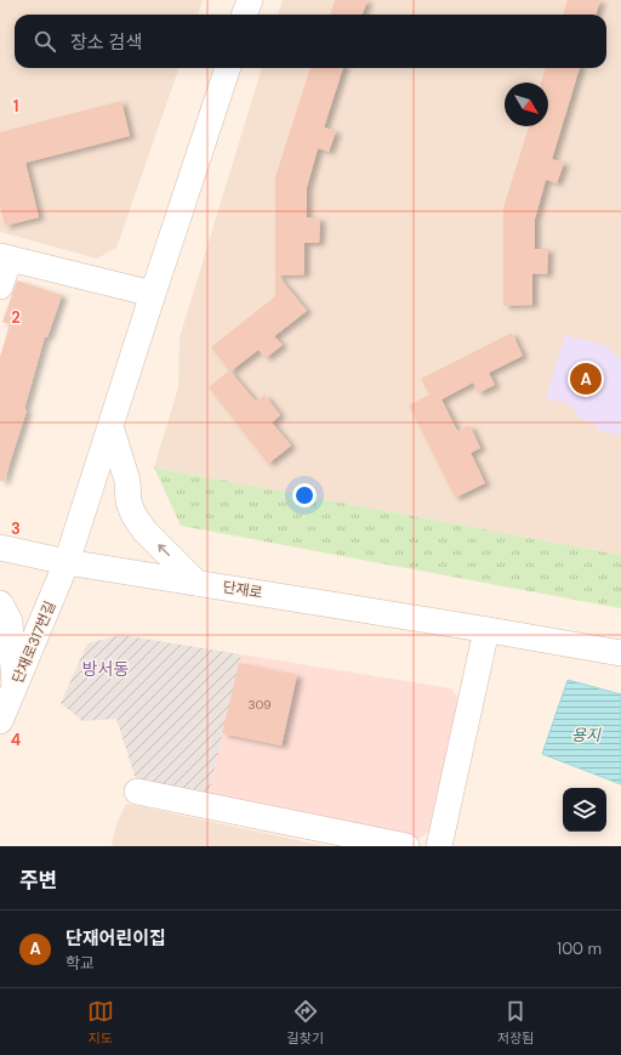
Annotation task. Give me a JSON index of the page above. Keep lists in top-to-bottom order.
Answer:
{
  "streets": {
    "street": ["단재로", "단재로317번길"]
  },
  "crossings": [
    ["단재로", "단재로317번길"]
  ],
  "districts": ["방서동"],
  "water": ["용지"],
  "house_numbers": ["309"],
  "north": "bottom right",
  "page": {
    "search": "장소 검색",
    "pins": "A",
    "heading": "주변",
    "list": [
      {
        "mark": "A",
        "name": "단재어린이집",
        "note": "학교",
        "value": "100 m"
      }
    ],
    "nav": ["지도", "길찾기", "저장됨"]
  },
  "grid": {
    "rows": [
      "1",
      "2",
      "3",
      "4"
    ]
  }
}
